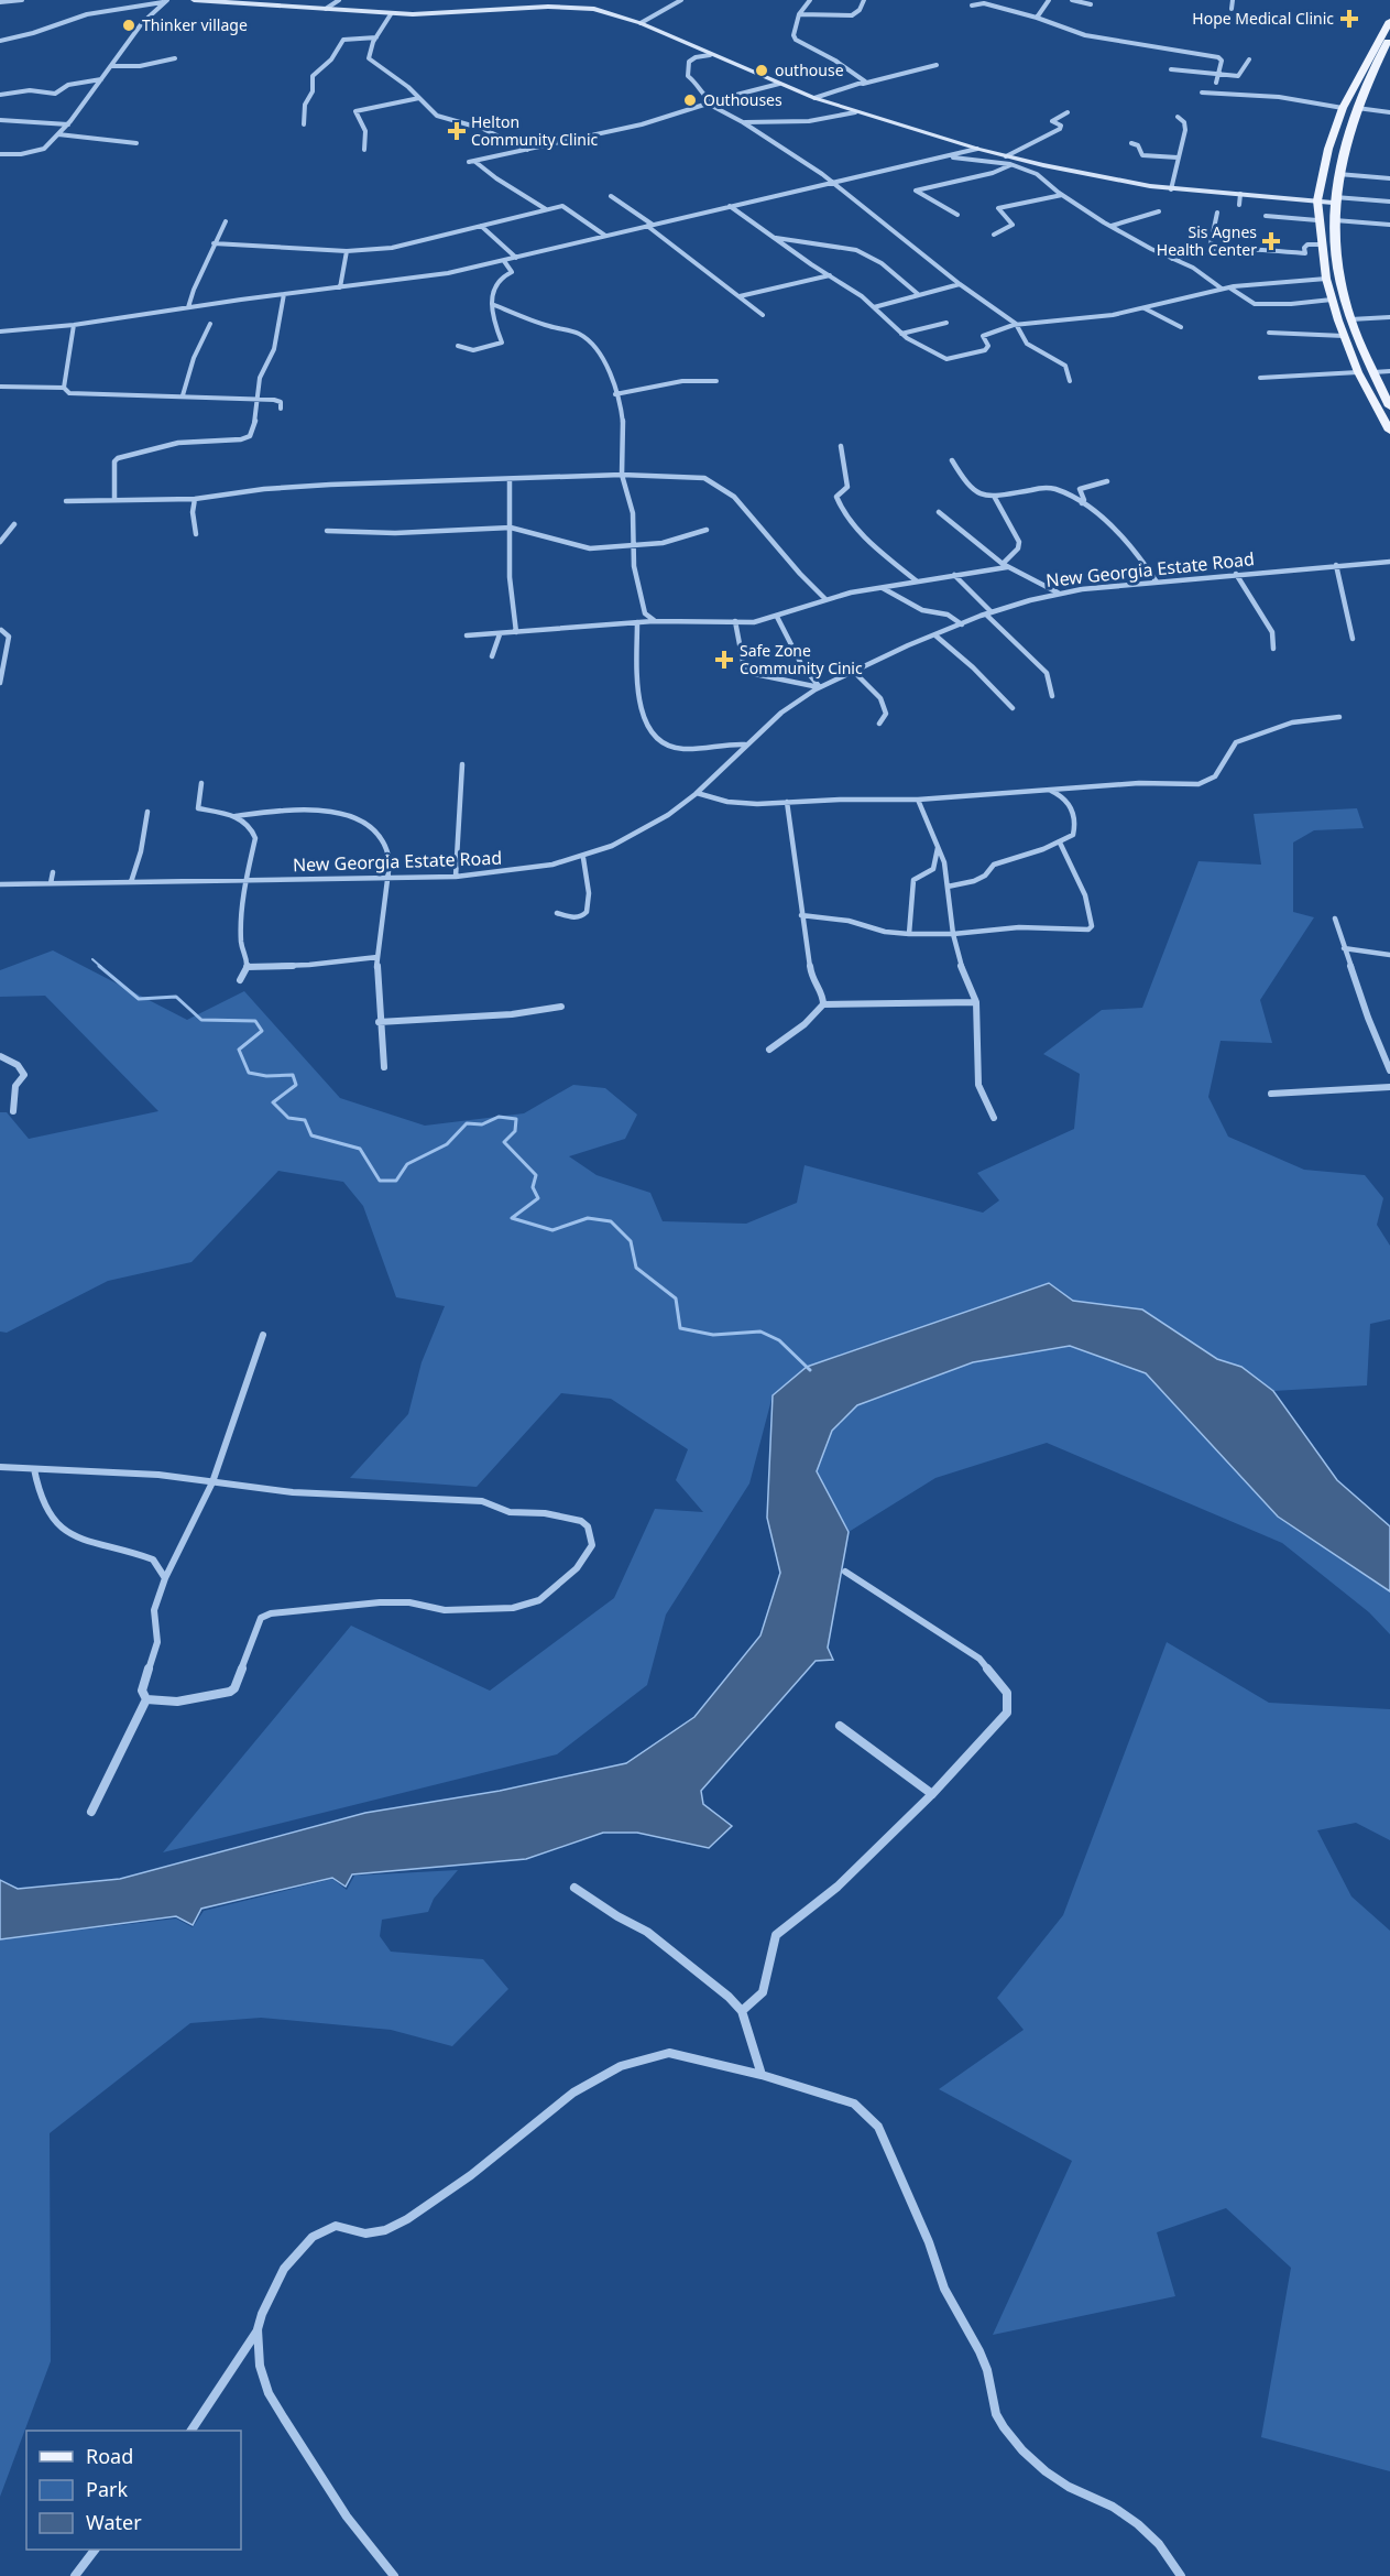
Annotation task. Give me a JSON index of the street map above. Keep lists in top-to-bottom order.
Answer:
{
  "streets": {
    "street": ["New Georgia Estate Road"]
  },
  "places": {
    "health": [
      "Hope Medical Clinic",
      "Helton Community Clinic",
      "Sis Agnes Health Center",
      "Safe Zone Community Cinic"
    ],
    "other": ["Thinker village", "outhouse", "Outhouses"]
  },
  "legend": ["Road", "Park", "Water"]
}
